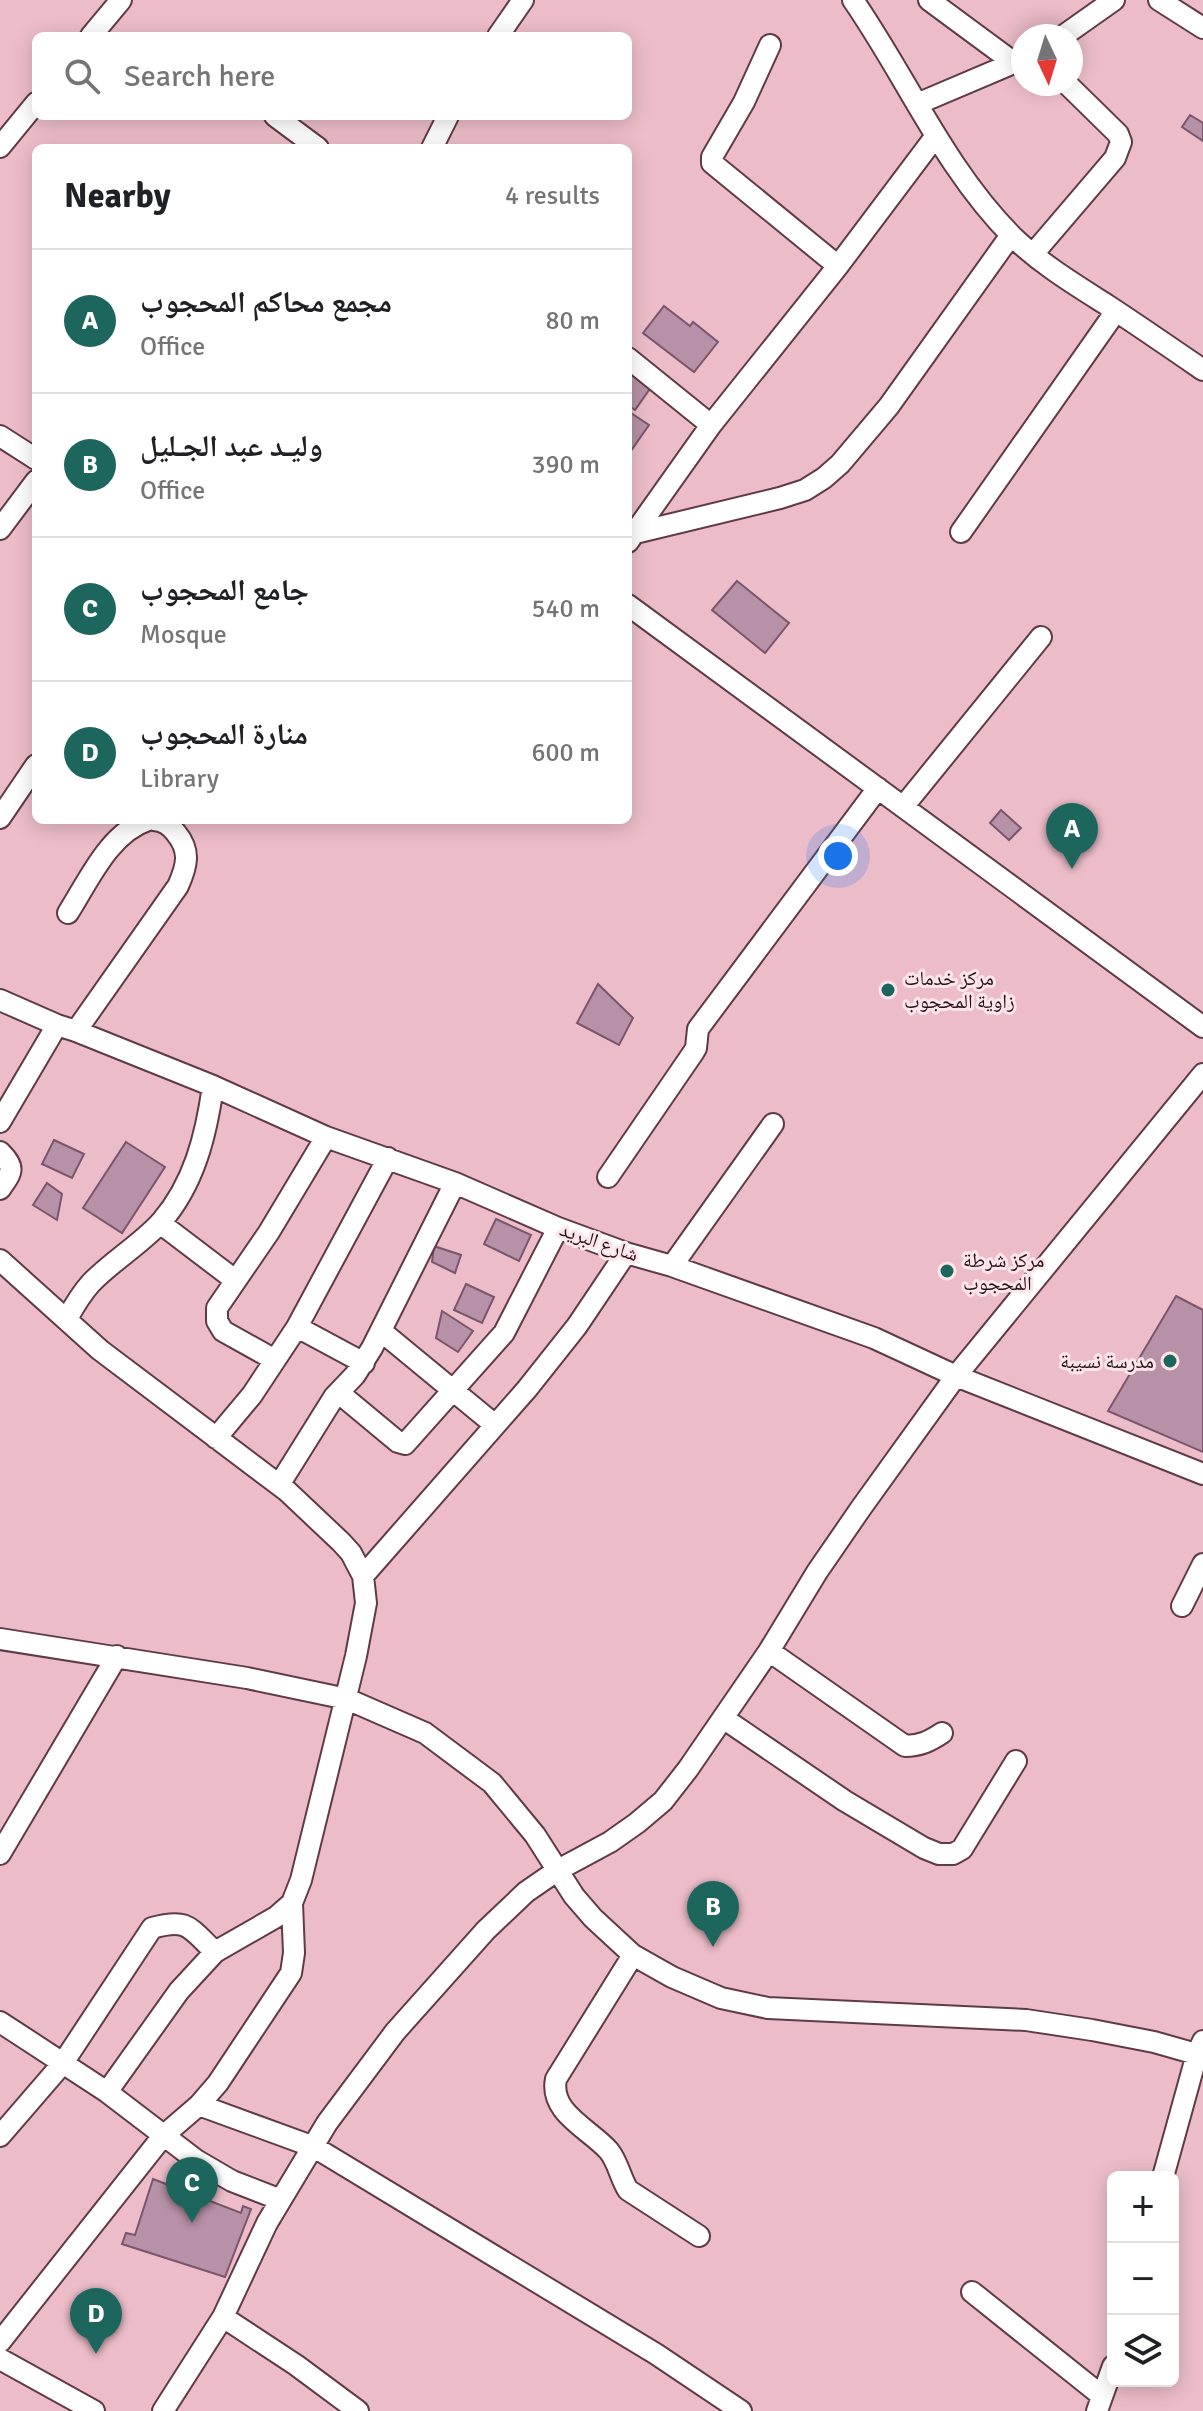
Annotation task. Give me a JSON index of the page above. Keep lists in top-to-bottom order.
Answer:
{
  "streets": {
    "street": ["شارع البريد"]
  },
  "places": ["مركز خدمات زاوية المحجوب", "مركز شرطة المحجوب", "مدرسة نسيبة"],
  "north": "bottom",
  "page": {
    "search": "Search here",
    "heading": ["Nearby", "4 results"],
    "list": [
      {
        "mark": "A",
        "name": "مجمع محاكم المحجوب",
        "note": "Office",
        "value": "80 m"
      },
      {
        "mark": "B",
        "name": "وليـد عبد الجـليل",
        "note": "Office",
        "value": "390 m"
      },
      {
        "mark": "C",
        "name": "جامع المحجوب",
        "note": "Mosque",
        "value": "540 m"
      },
      {
        "mark": "D",
        "name": "منارة المحجوب",
        "note": "Library",
        "value": "600 m"
      }
    ],
    "pins": [
      "A",
      "B",
      "C",
      "D"
    ],
    "map_buttons": ["+", "−"]
  }
}
